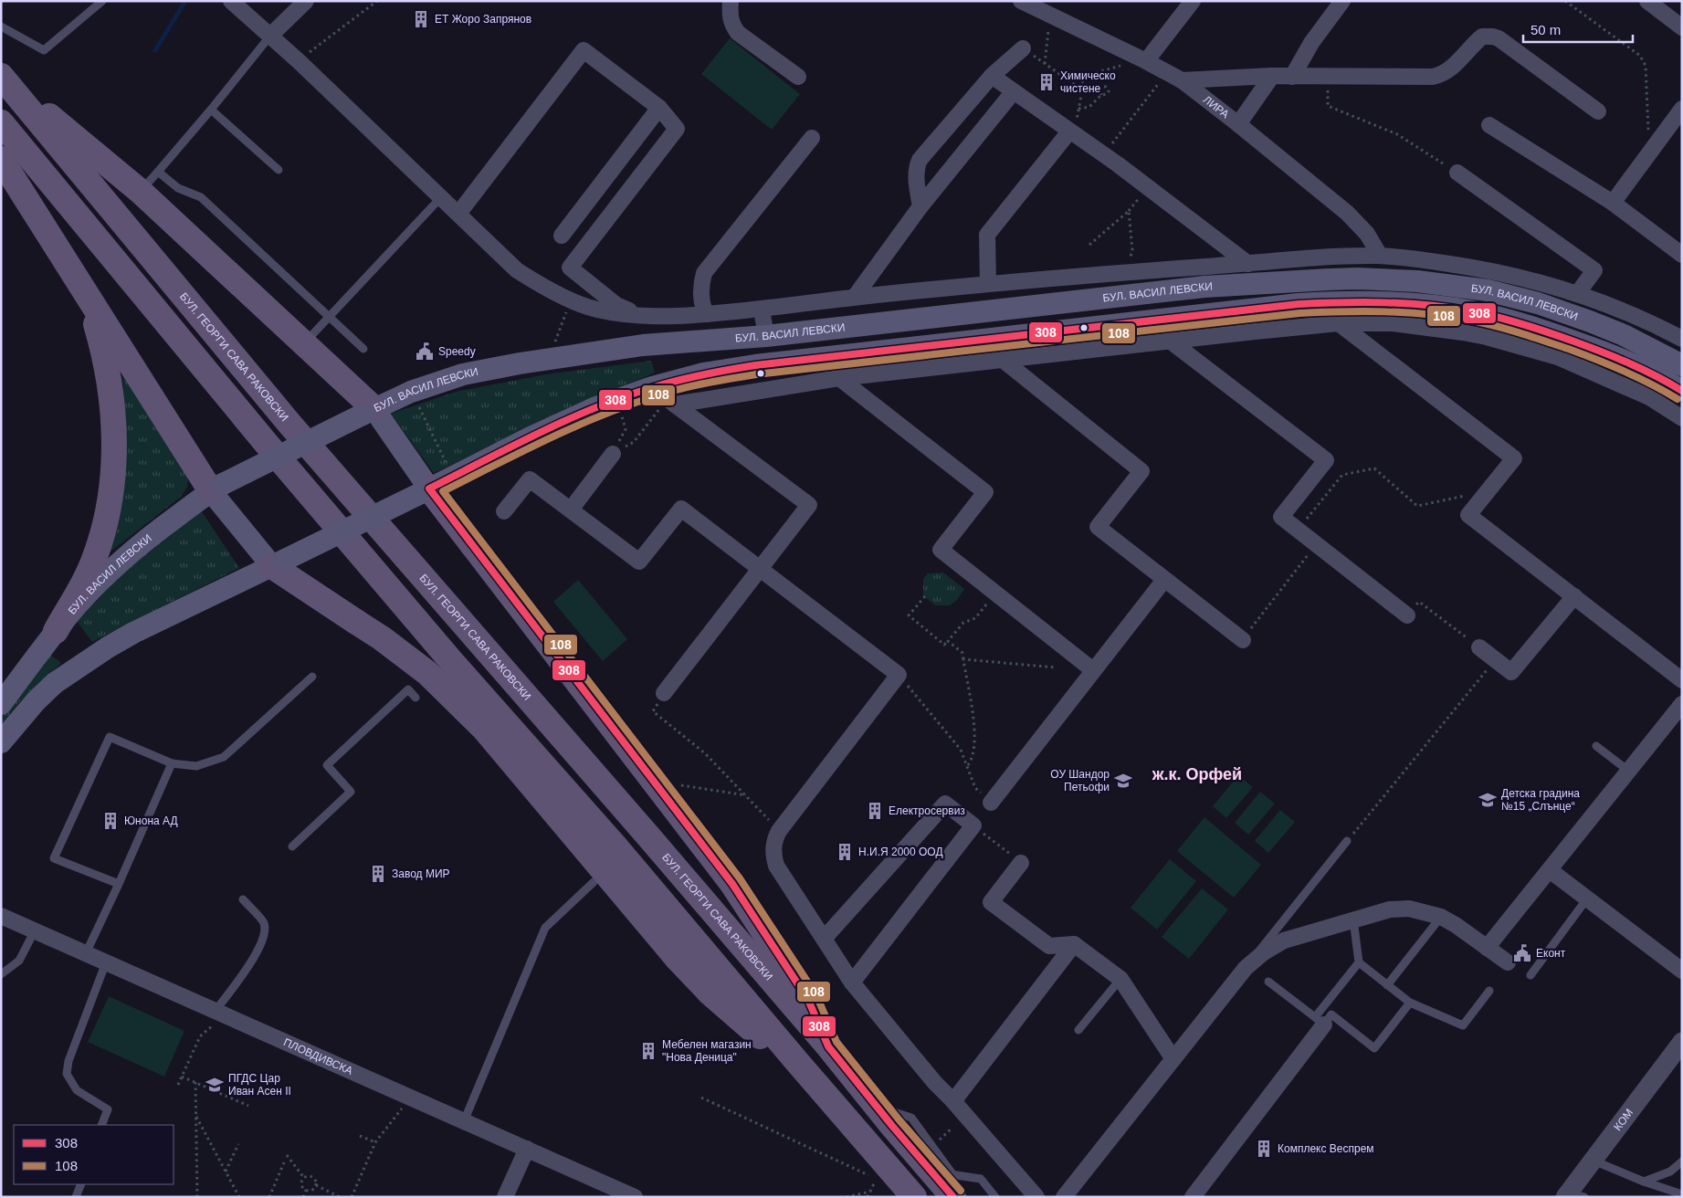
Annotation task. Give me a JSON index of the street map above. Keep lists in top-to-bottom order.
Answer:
{
  "streets": {
    "main road": ["БУЛ. ВАСИЛ ЛЕВСКИ", "БУЛ. ГЕОРГИ САВА РАКОВСКИ"],
    "street": ["ЛИРА", "ПЛОВДИВСКА", "КОМ"]
  },
  "districts": ["ж.к. Орфей"],
  "places": {
    "building": [
      "ЕТ Жоро Запрянов",
      "Химическо чистене",
      "Електросервиз",
      "Юнона АД",
      "Н.И.Я 2000 ООД",
      "Завод МИР",
      "Мебелен магазин \"Нова Деница\"",
      "Комплекс Веспрем"
    ],
    "public building": ["Speedy", "Еконт"],
    "school or university": ["ОУ Шандор Петьофи", "Детска градина №15 „Слънце“", "ПГДС Цар Иван Асен II"]
  },
  "lines": ["transit line 308", "transit line 108"],
  "legend": ["308", "108"],
  "scale_bar": "50 m"
}
